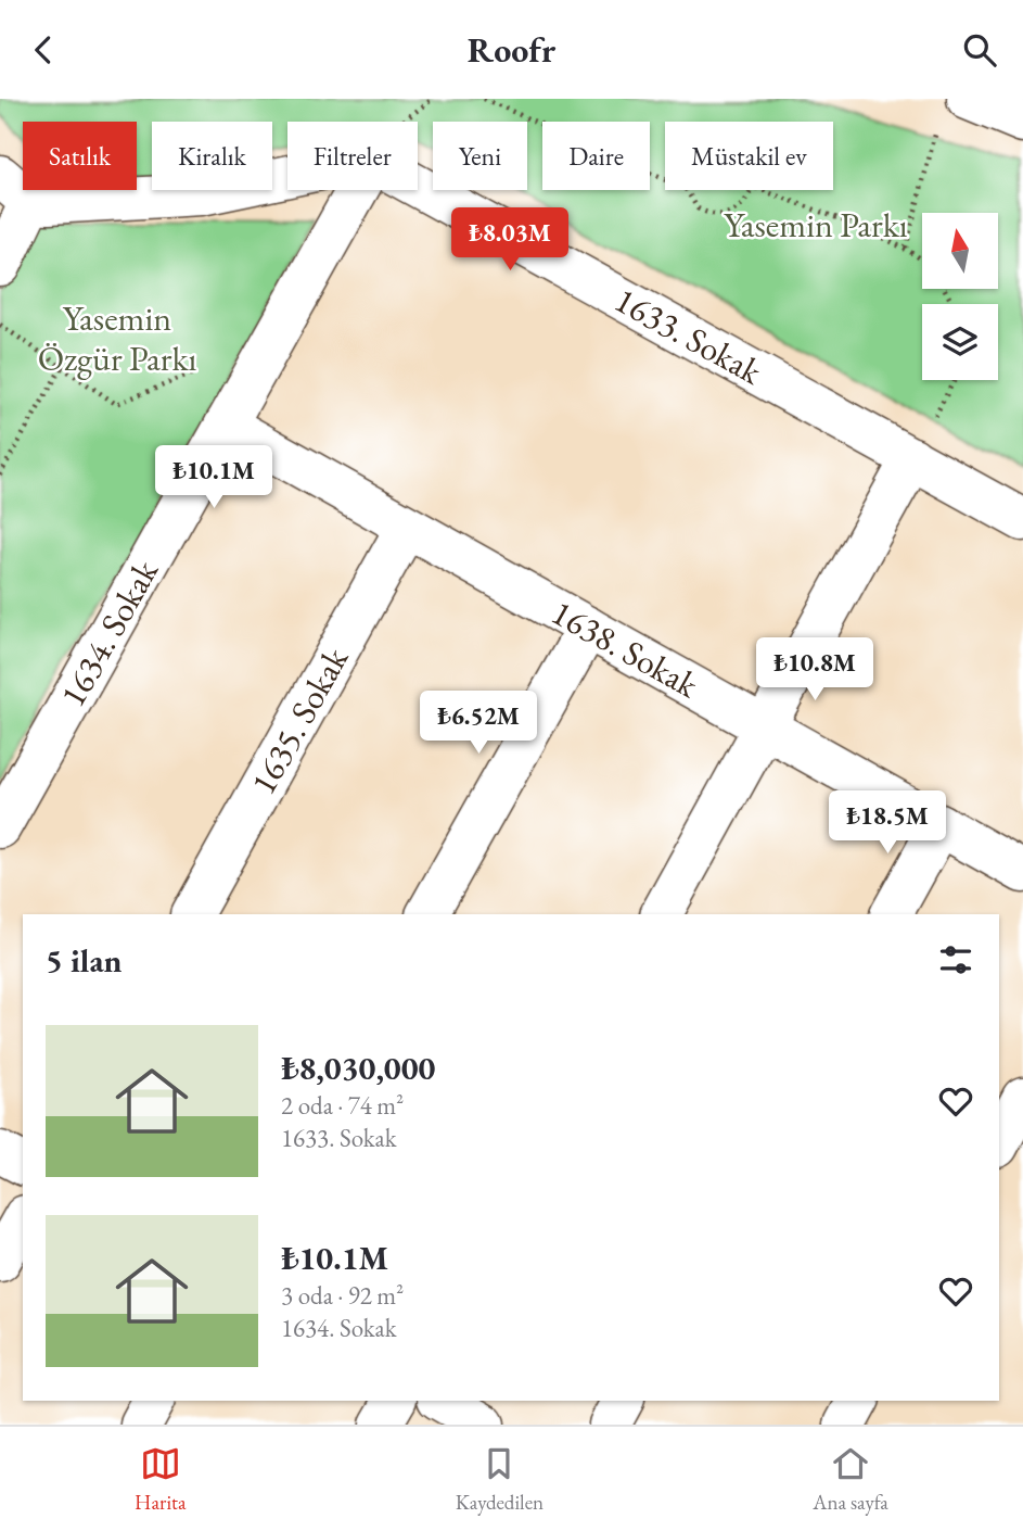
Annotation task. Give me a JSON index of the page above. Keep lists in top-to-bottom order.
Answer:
{
  "streets": {
    "street": [
      "1633. Sokak",
      "1634. Sokak",
      "1638. Sokak",
      "1635. Sokak"
    ]
  },
  "crossings": [
    ["1634. Sokak", "1638. Sokak"],
    ["1638. Sokak", "1635. Sokak"]
  ],
  "parks": ["Yasemin Parkı", "Yasemin Özgür Parkı"],
  "north": "top",
  "page": {
    "header": "Roofr",
    "chip": [
      "Satılık",
      "Kiralık",
      "Filtreler",
      "Yeni",
      "Daire",
      "Müstakil ev"
    ],
    "price": [
      "₺8.03M",
      "₺10.1M",
      "₺10.8M",
      "₺6.52M",
      "₺18.5M"
    ],
    "heading": "5 ilan",
    "list": [
      {
        "name": "₺8,030,000",
        "note": "2 oda · 74 m² · 1633. Sokak"
      },
      {
        "name": "₺10.1M",
        "note": "3 oda · 92 m² · 1634. Sokak"
      }
    ],
    "tabs": ["Harita", "Kaydedilen", "Ana sayfa"]
  }
}
